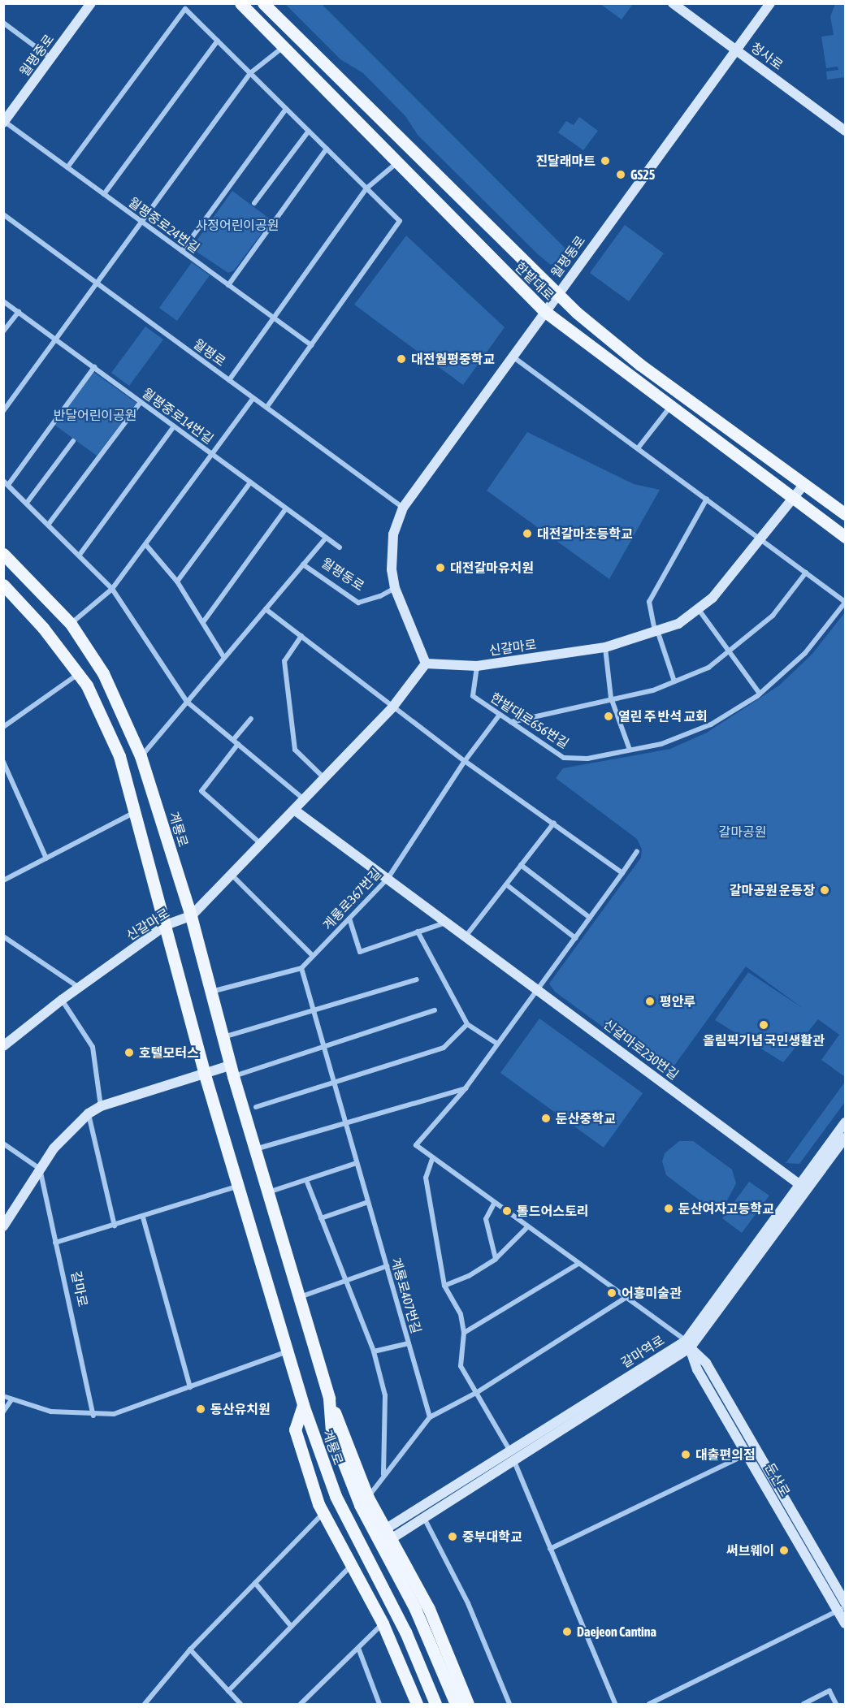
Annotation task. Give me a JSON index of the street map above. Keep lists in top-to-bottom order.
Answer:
{
  "streets": {
    "main road": ["한밭대로", "계룡로"],
    "street": [
      "월평중로",
      "청사로",
      "월평중로24번길",
      "월평동로",
      "월평로",
      "월평중로14번길",
      "신갈마로",
      "한밭대로656번길",
      "계룡로367번길",
      "신갈마로230번길",
      "갈마로",
      "계룡로407번길",
      "갈마역로",
      "둔산로"
    ]
  },
  "crossings": [
    ["월평중로", "월평중로24번길"],
    ["청사로", "월평동로"],
    ["월평동로", "한밭대로"],
    ["월평동로", "월평로"],
    ["월평동로", "신갈마로"],
    ["한밭대로", "신갈마로"],
    ["신갈마로", "한밭대로656번길"],
    ["신갈마로", "계룡로"],
    ["신갈마로", "신갈마로230번길"],
    ["한밭대로656번길", "계룡로367번길"],
    ["계룡로367번길", "신갈마로230번길"],
    ["계룡로367번길", "계룡로407번길"],
    ["신갈마로230번길", "갈마역로"],
    ["갈마역로", "둔산로"]
  ],
  "parks": ["사정어린이공원", "반달어린이공원", "갈마공원"],
  "places": [
    "진달래마트",
    "GS25",
    "대전월평중학교",
    "대전갈마초등학교",
    "대전갈마유치원",
    "열린 주 반석 교회",
    "갈마공원 운동장",
    "평안루",
    "올림픽기념 국민생활관",
    "호텔모터스",
    "둔산중학교",
    "둔산여자고등학교",
    "톨드어스토리",
    "어흥미술관",
    "동산유치원",
    "대출편의점",
    "중부대학교",
    "써브웨이",
    "Daejeon Cantina"
  ]
}
